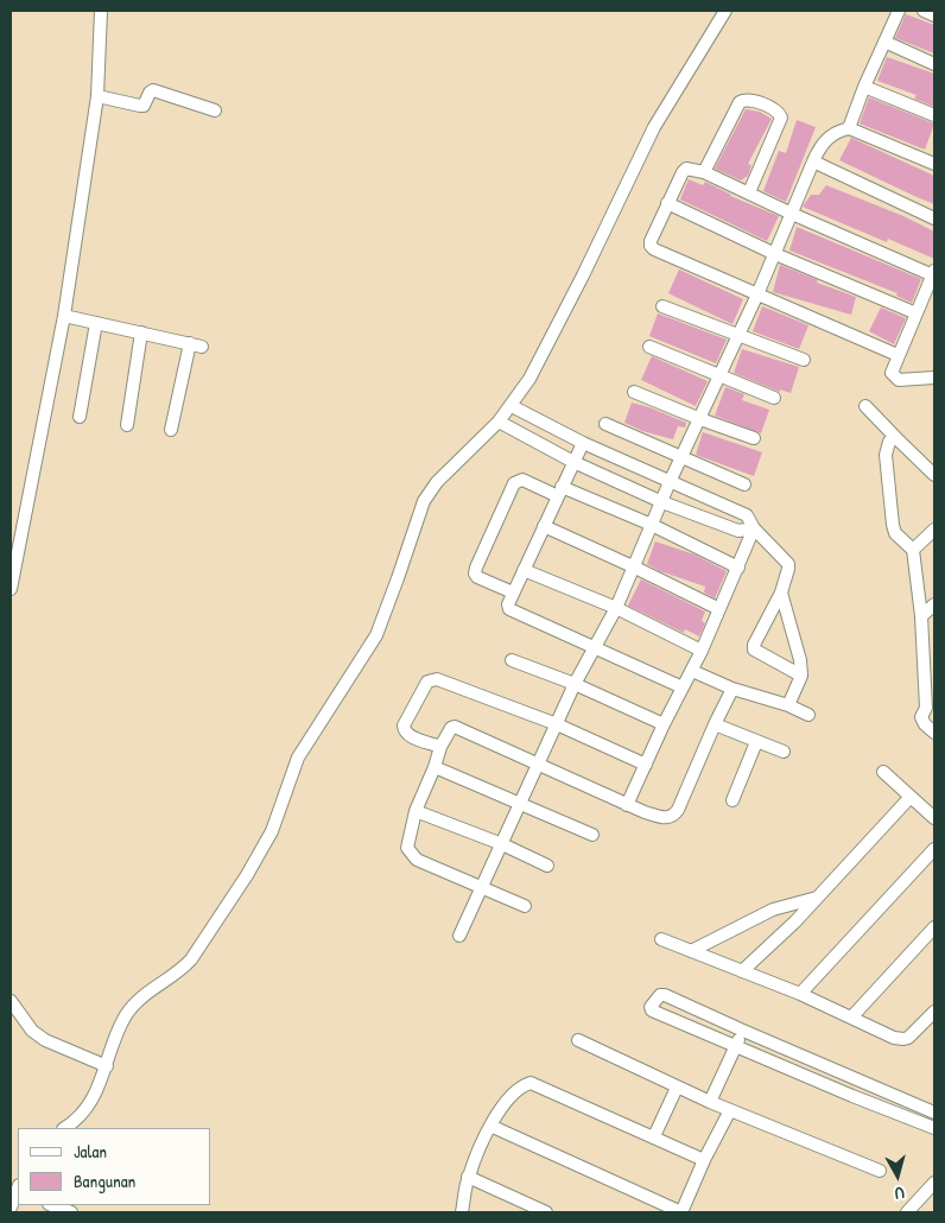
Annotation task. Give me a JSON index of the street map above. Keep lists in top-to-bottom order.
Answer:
{
  "legend": ["Jalan", "Bangunan"],
  "north": "bottom"
}
